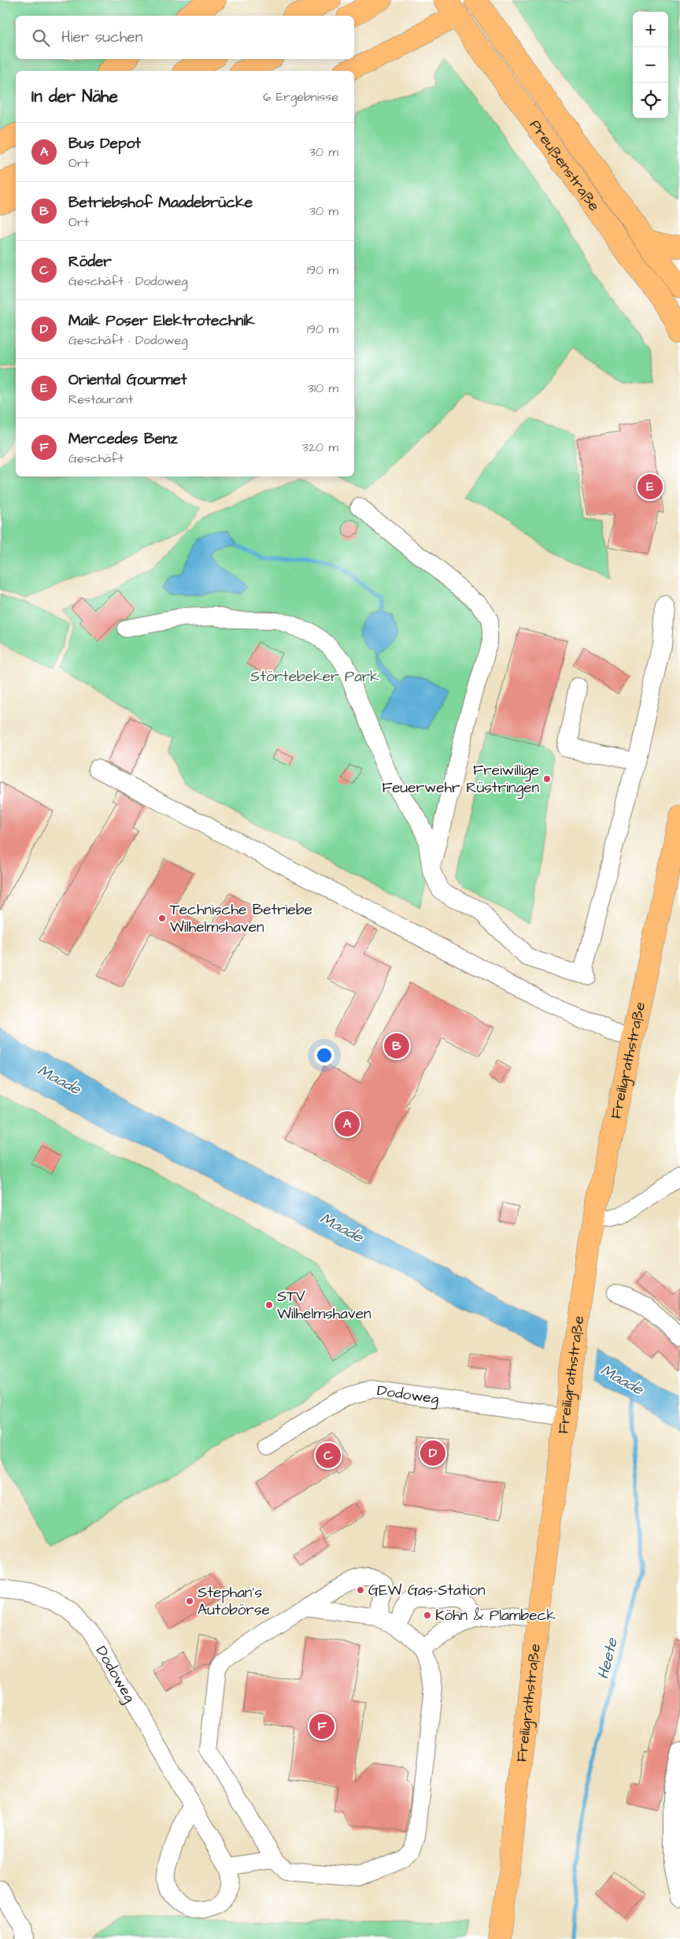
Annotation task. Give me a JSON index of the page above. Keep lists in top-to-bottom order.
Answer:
{
  "streets": {
    "main road": ["Preußenstraße", "Freiligrathstraße"],
    "street": ["Dodoweg"]
  },
  "crossings": [
    ["Freiligrathstraße", "Dodoweg"]
  ],
  "water": ["Maade", "Heete"],
  "parks": ["Störtebeker Park"],
  "places": [
    "Freiwillige Feuerwehr Rüstringen",
    "Technische Betriebe Wilhelmshaven",
    "STV Wilhelmshaven",
    "GEW Gas-Station",
    "Stephan's Autobörse",
    "Köhn & Plambeck"
  ],
  "page": {
    "map_buttons": ["+", "−"],
    "search": "Hier suchen",
    "heading": ["In der Nähe", "6 Ergebnisse"],
    "list": [
      {
        "mark": "A",
        "name": "Bus Depot",
        "note": "Ort",
        "value": "30 m"
      },
      {
        "mark": "B",
        "name": "Betriebshof Maadebrücke",
        "note": "Ort",
        "value": "30 m"
      },
      {
        "mark": "C",
        "name": "Röder",
        "note": "Geschäft · Dodoweg",
        "value": "190 m"
      },
      {
        "mark": "D",
        "name": "Maik Poser Elektrotechnik",
        "note": "Geschäft · Dodoweg",
        "value": "190 m"
      },
      {
        "mark": "E",
        "name": "Oriental Gourmet",
        "note": "Restaurant",
        "value": "310 m"
      },
      {
        "mark": "F",
        "name": "Mercedes Benz",
        "note": "Geschäft",
        "value": "320 m"
      }
    ],
    "pins": [
      "E",
      "B",
      "A",
      "D",
      "C",
      "F"
    ]
  }
}
